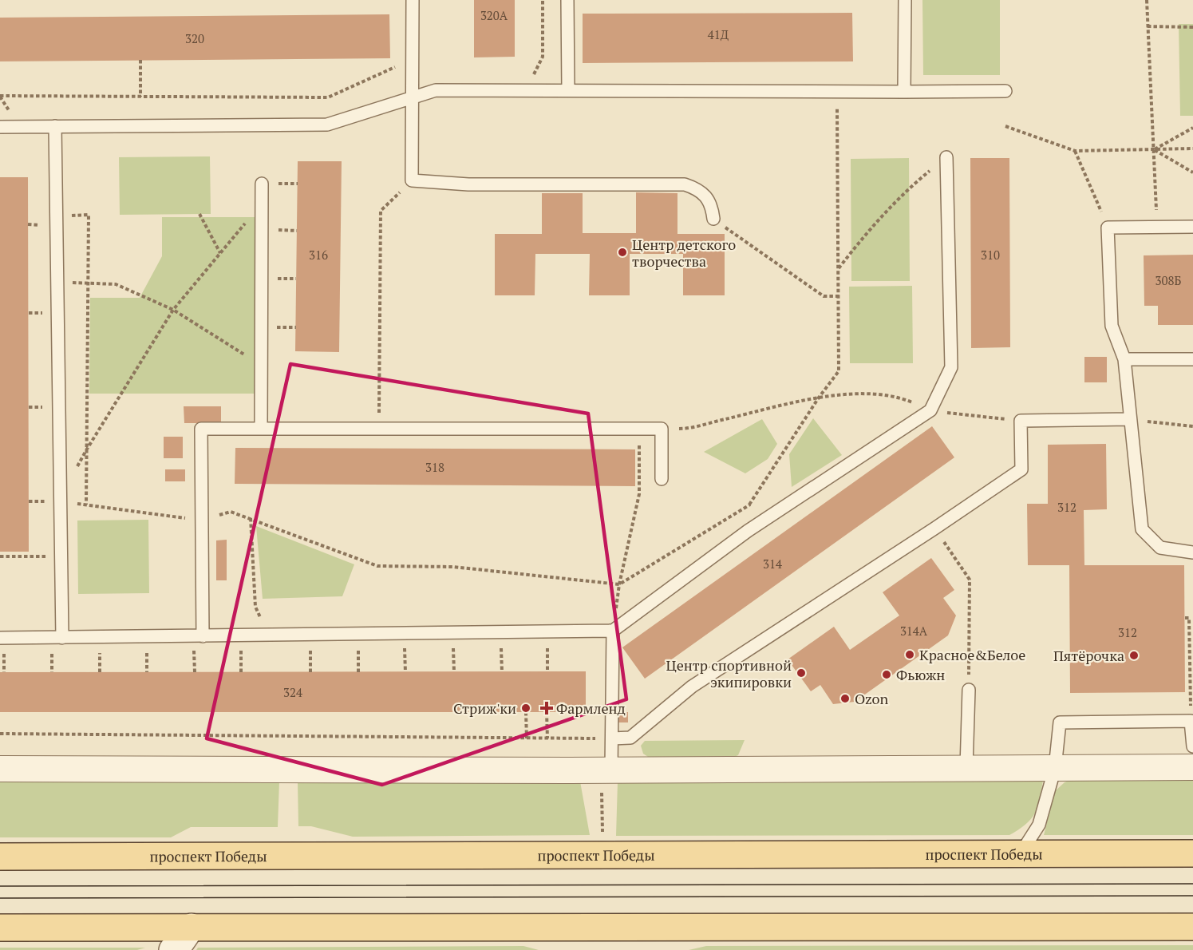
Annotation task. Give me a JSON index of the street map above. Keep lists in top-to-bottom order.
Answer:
{
  "streets": {
    "main road": ["проспект Победы"]
  },
  "places": {
    "other": [
      "Центр детского творчества",
      "Красное&Белое",
      "Пятёрочка",
      "Центр спортивной экипировки",
      "Фьюжн",
      "Ozon",
      "Стриж'ки"
    ],
    "health": ["Фармленд"]
  },
  "house_numbers": [
    "320А",
    "41Д",
    "320",
    "316",
    "310",
    "308Б",
    "318",
    "312",
    "314",
    "314А",
    "312",
    "324"
  ]
}
